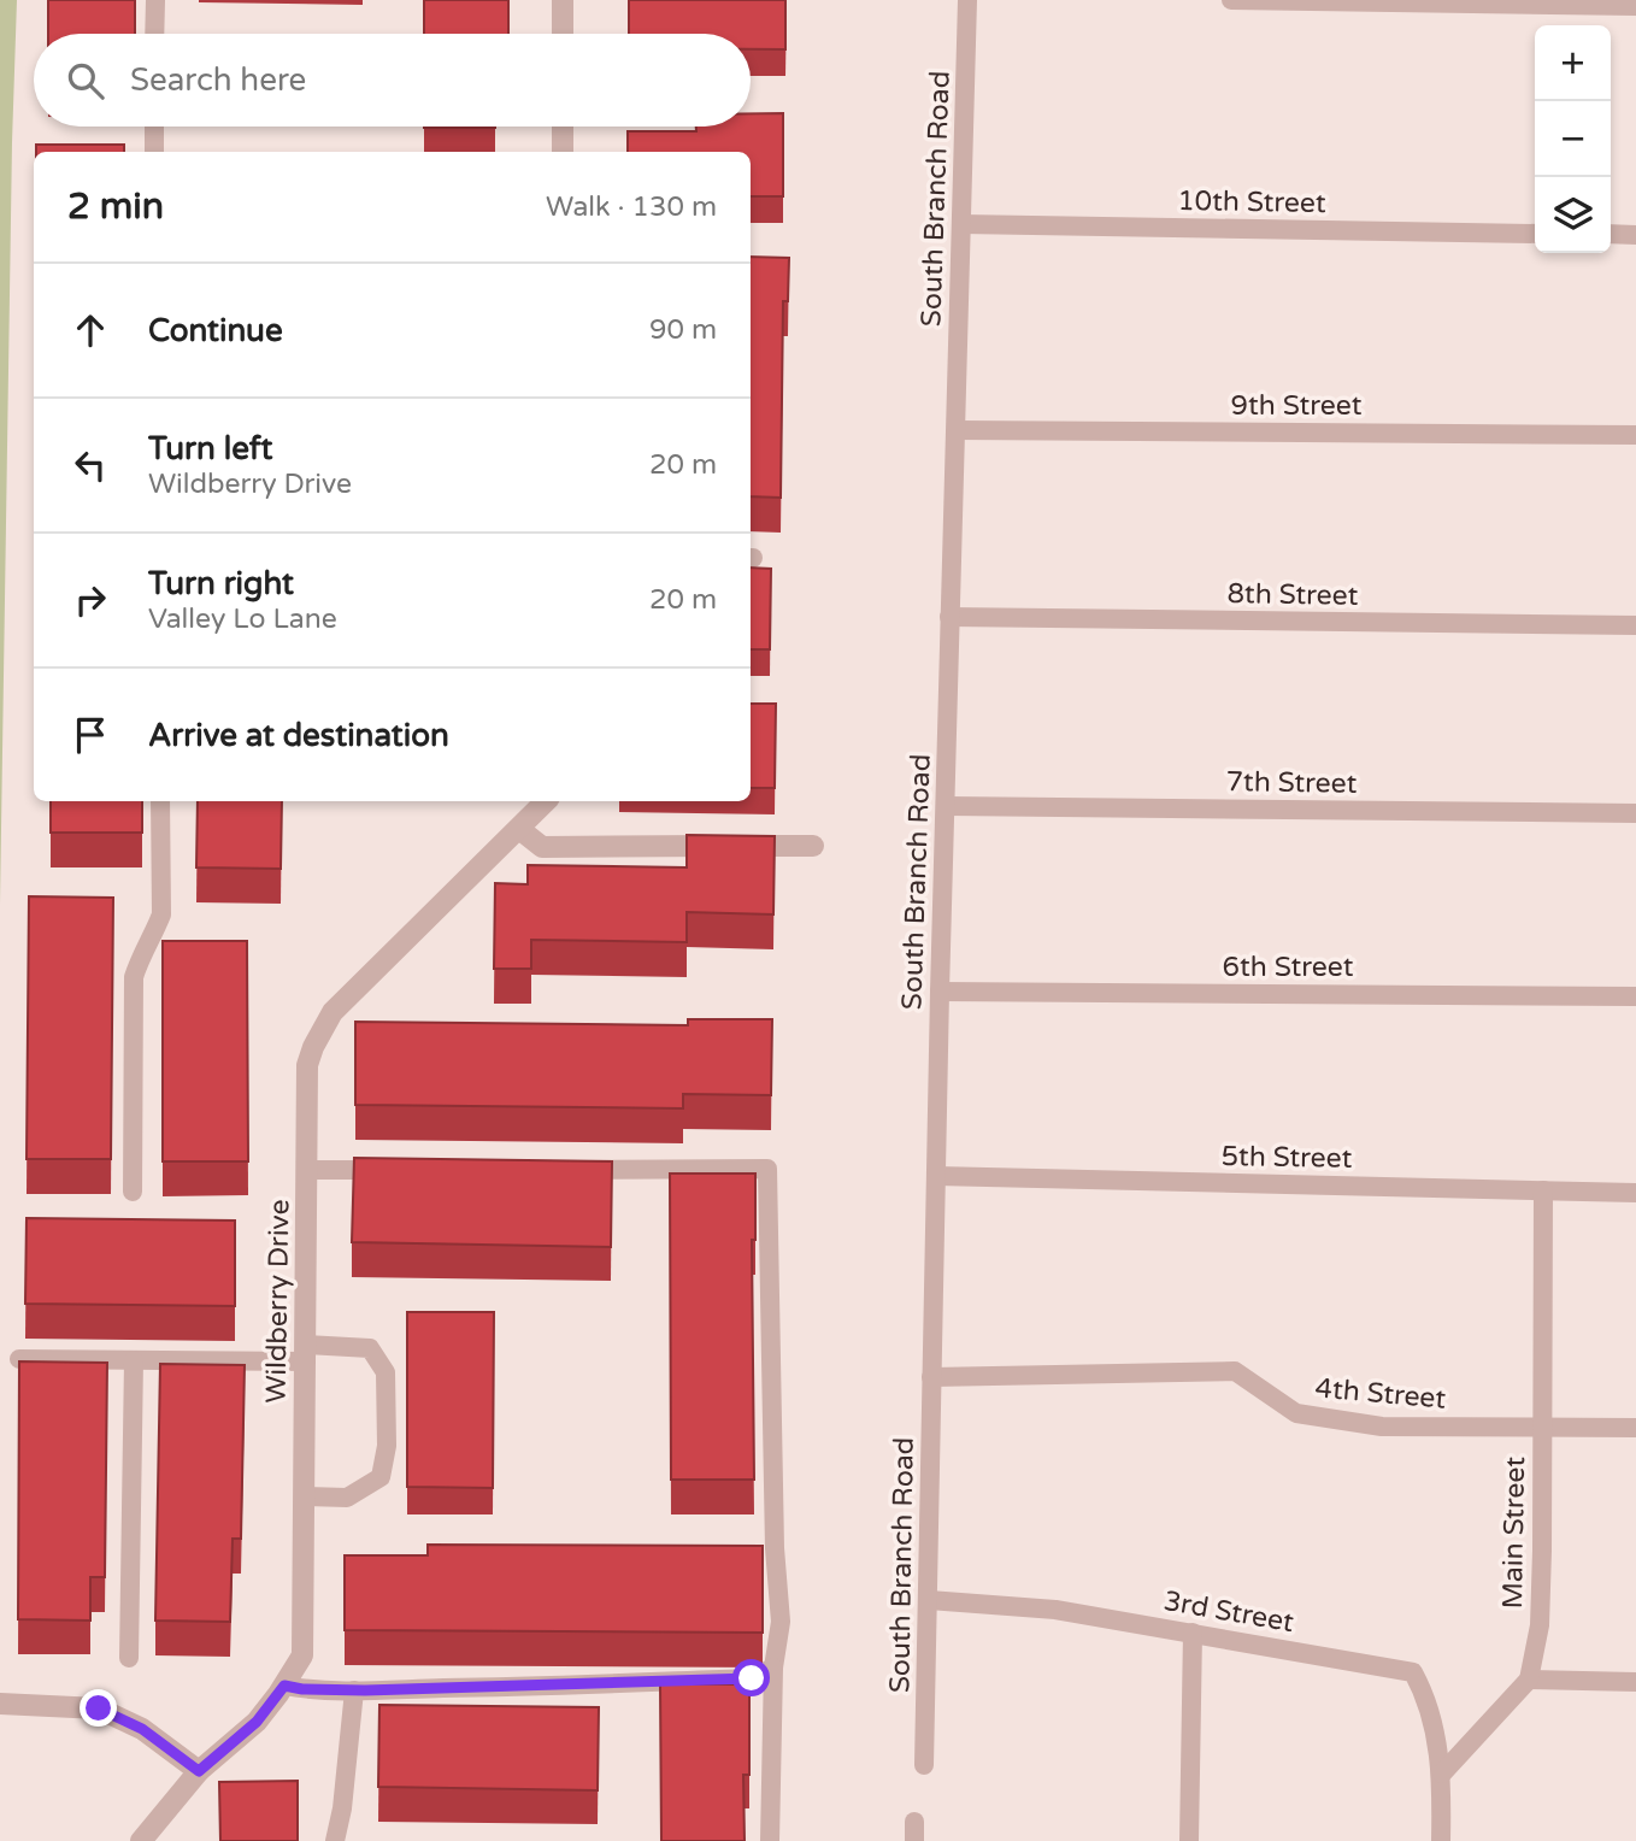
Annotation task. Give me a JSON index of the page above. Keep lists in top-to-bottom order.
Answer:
{
  "streets": {
    "street": ["Wildberry Drive"],
    "lane": [
      "South Branch Road",
      "10th Street",
      "9th Street",
      "8th Street",
      "7th Street",
      "6th Street",
      "5th Street",
      "4th Street",
      "Main Street",
      "3rd Street"
    ]
  },
  "crossings": [
    ["South Branch Road", "10th Street"],
    ["South Branch Road", "9th Street"],
    ["South Branch Road", "8th Street"],
    ["South Branch Road", "7th Street"],
    ["South Branch Road", "6th Street"],
    ["South Branch Road", "5th Street"],
    ["South Branch Road", "4th Street"],
    ["South Branch Road", "3rd Street"],
    ["5th Street", "Main Street"],
    ["4th Street", "Main Street"]
  ],
  "page": {
    "map_buttons": ["+", "−"],
    "search": "Search here",
    "heading": ["2 min", "Walk · 130 m"],
    "list": [
      ["Continue", "90 m"],
      ["Turn left", "Wildberry Drive", "20 m"],
      ["Turn right", "Valley Lo Lane", "20 m"],
      "Arrive at destination"
    ]
  }
}
